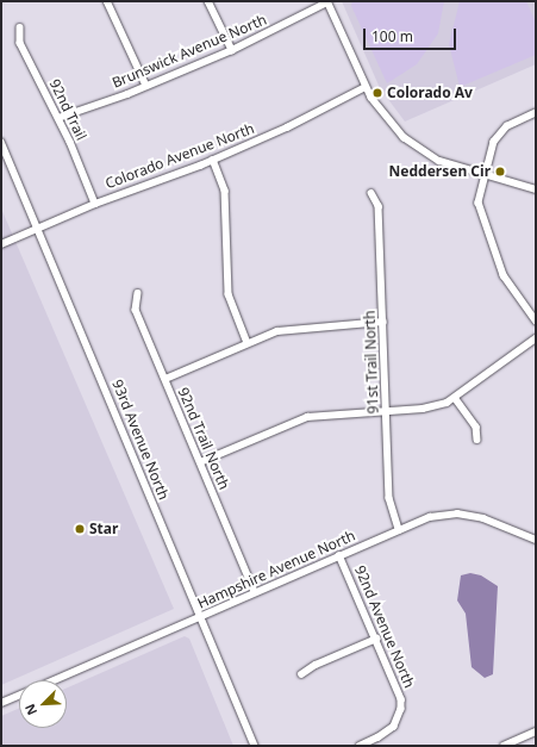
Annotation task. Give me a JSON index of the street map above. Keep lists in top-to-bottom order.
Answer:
{
  "streets": {
    "street": [
      "Brunswick Avenue North",
      "92nd Trail",
      "Colorado Avenue North",
      "91st Trail North",
      "92nd Trail North",
      "93rd Avenue North",
      "Hampshire Avenue North",
      "92nd Avenue North"
    ]
  },
  "crossings": [
    ["Brunswick Avenue North", "92nd Trail"],
    ["92nd Trail", "Colorado Avenue North"],
    ["Colorado Avenue North", "93rd Avenue North"],
    ["91st Trail North", "Hampshire Avenue North"],
    ["92nd Trail North", "Hampshire Avenue North"],
    ["93rd Avenue North", "Hampshire Avenue North"],
    ["Hampshire Avenue North", "92nd Avenue North"]
  ],
  "places": ["Colorado Av", "Neddersen Cir", "Star"],
  "scale_bar": "100 m",
  "north": "bottom left"
}
